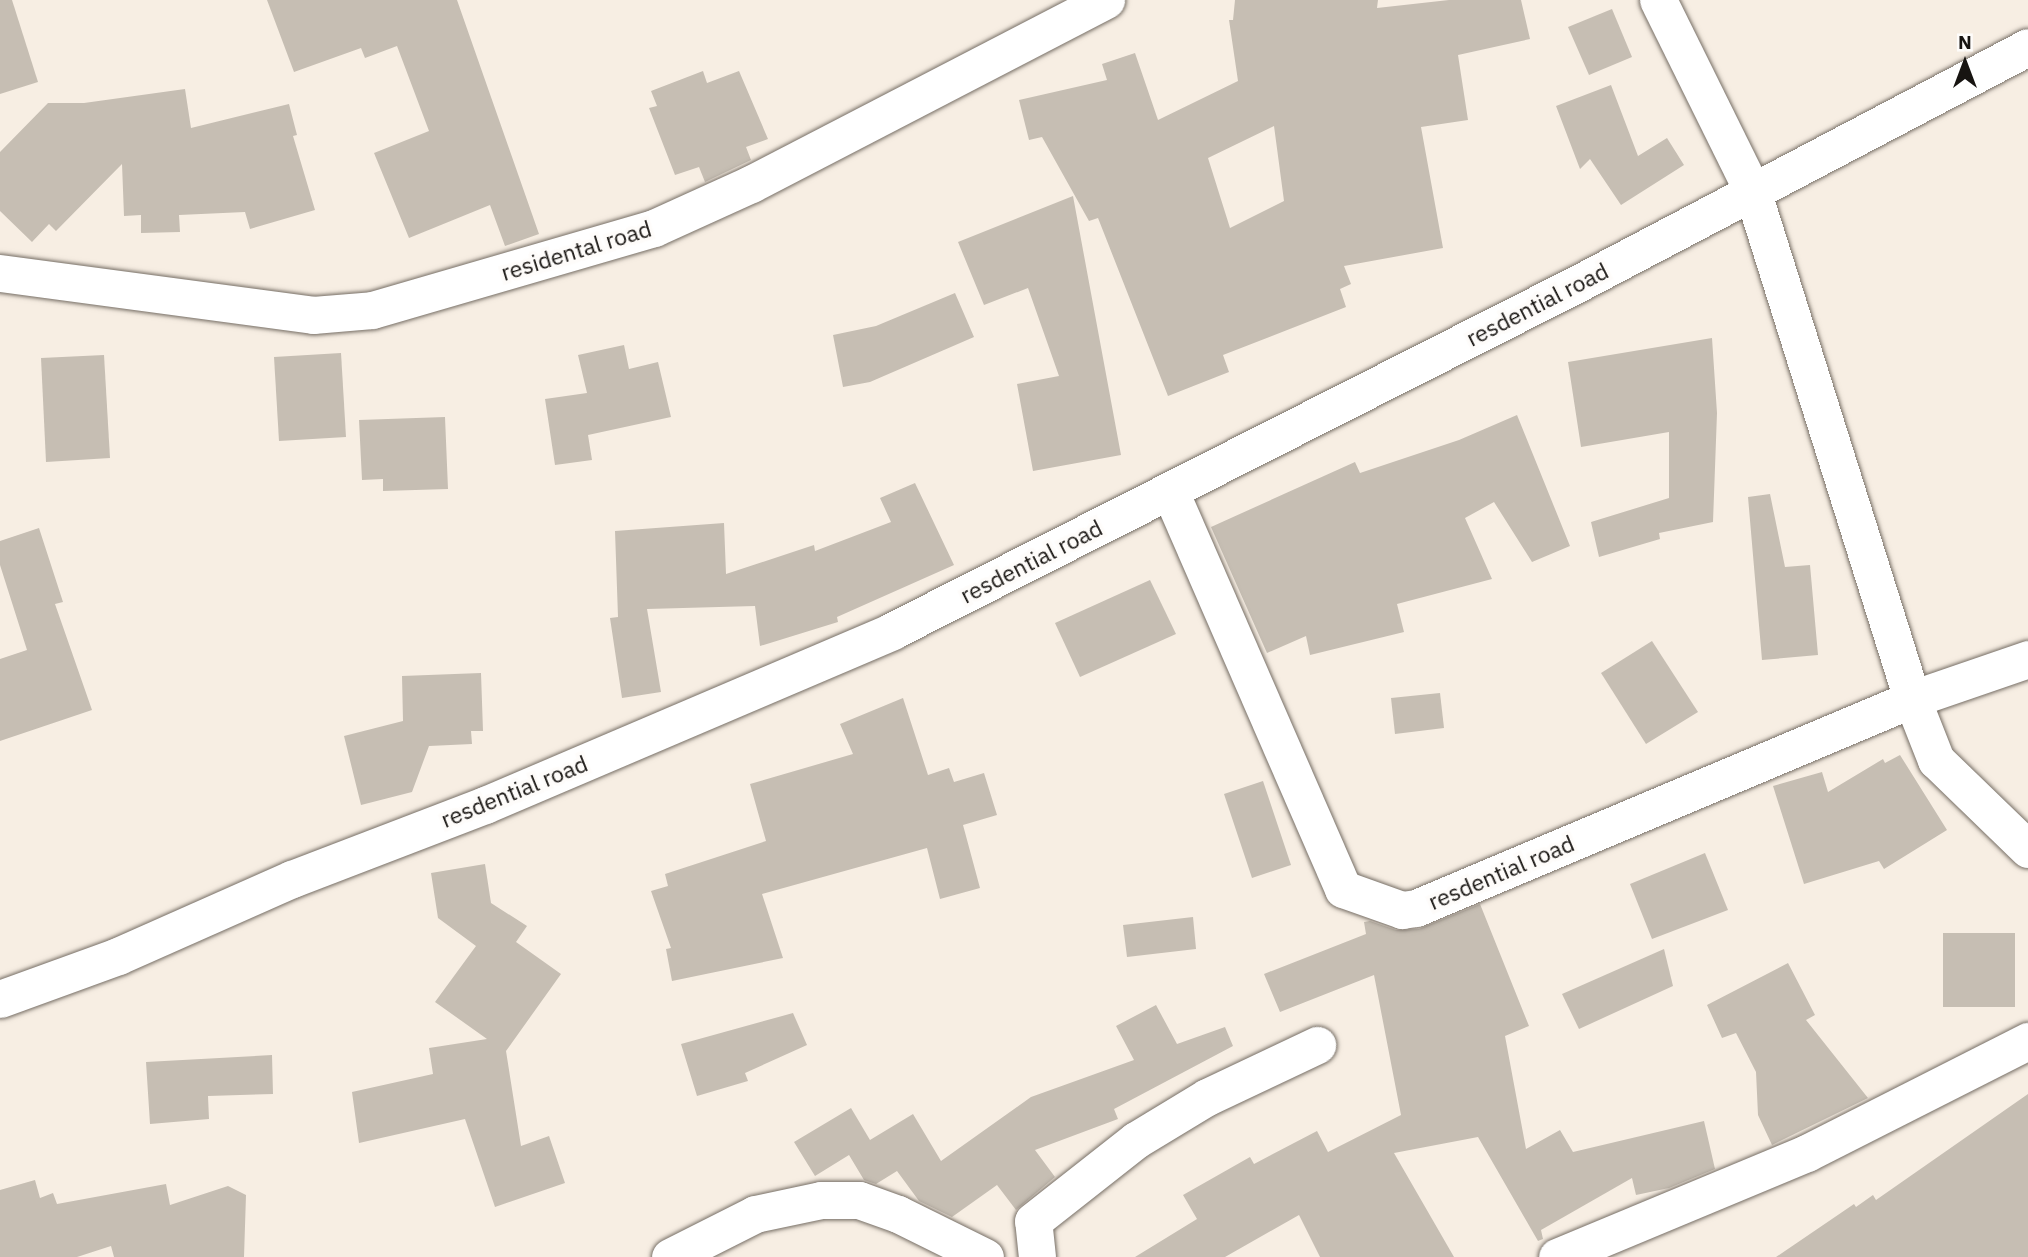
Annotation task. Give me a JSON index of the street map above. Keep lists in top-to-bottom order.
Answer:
{
  "streets": {
    "street": ["residental road", "resdential road"]
  },
  "north": "top"
}
